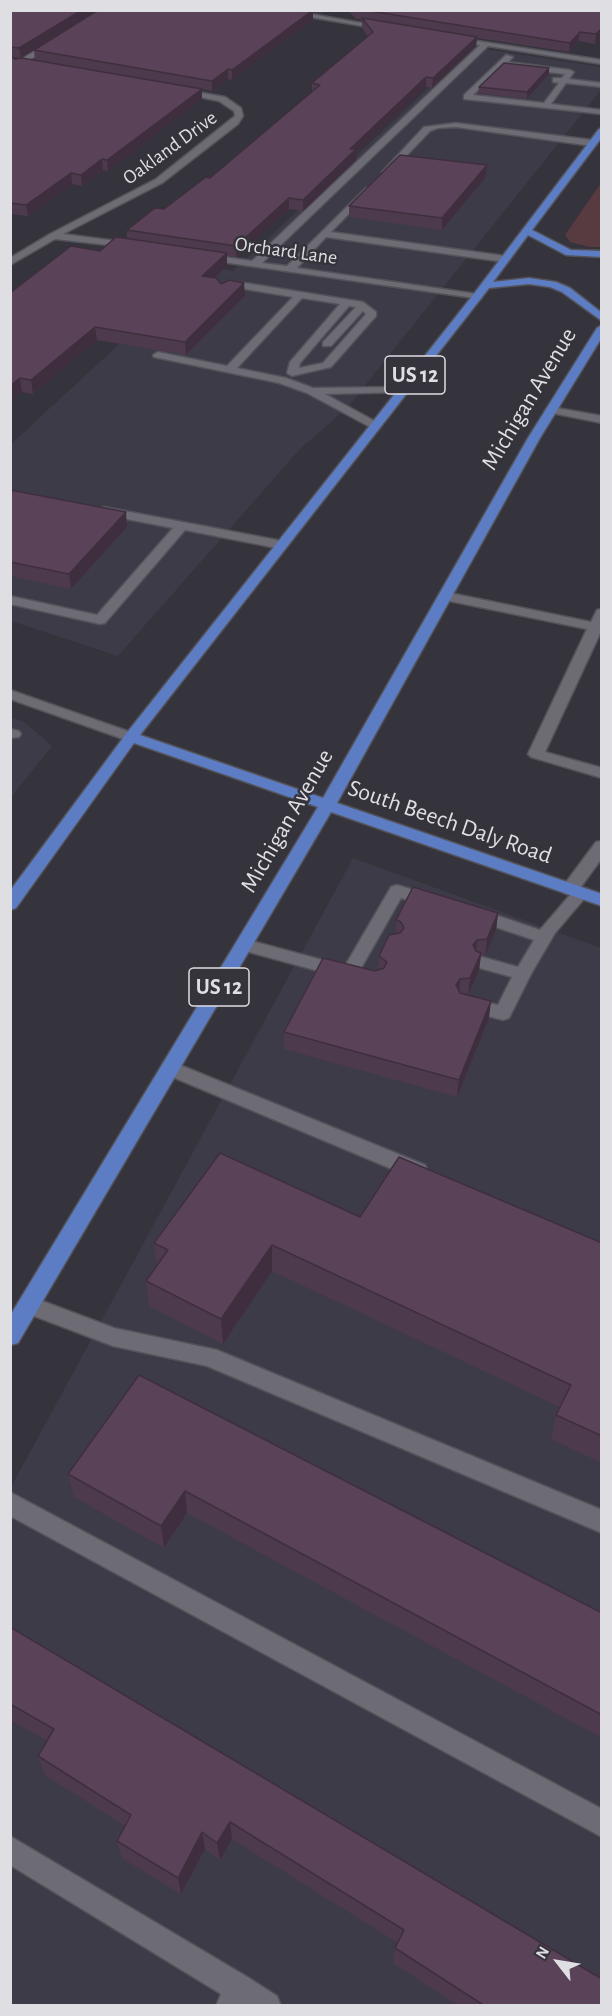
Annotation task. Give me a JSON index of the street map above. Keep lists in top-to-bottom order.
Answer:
{
  "streets": {
    "main road": ["US 12", "Michigan Avenue", "South Beech Daly Road"],
    "street": ["Oakland Drive", "Orchard Lane"]
  },
  "crossings": [
    ["Orchard Lane", "US 12"],
    ["US 12", "South Beech Daly Road"],
    ["Michigan Avenue", "South Beech Daly Road"]
  ],
  "north": "top left"
}
